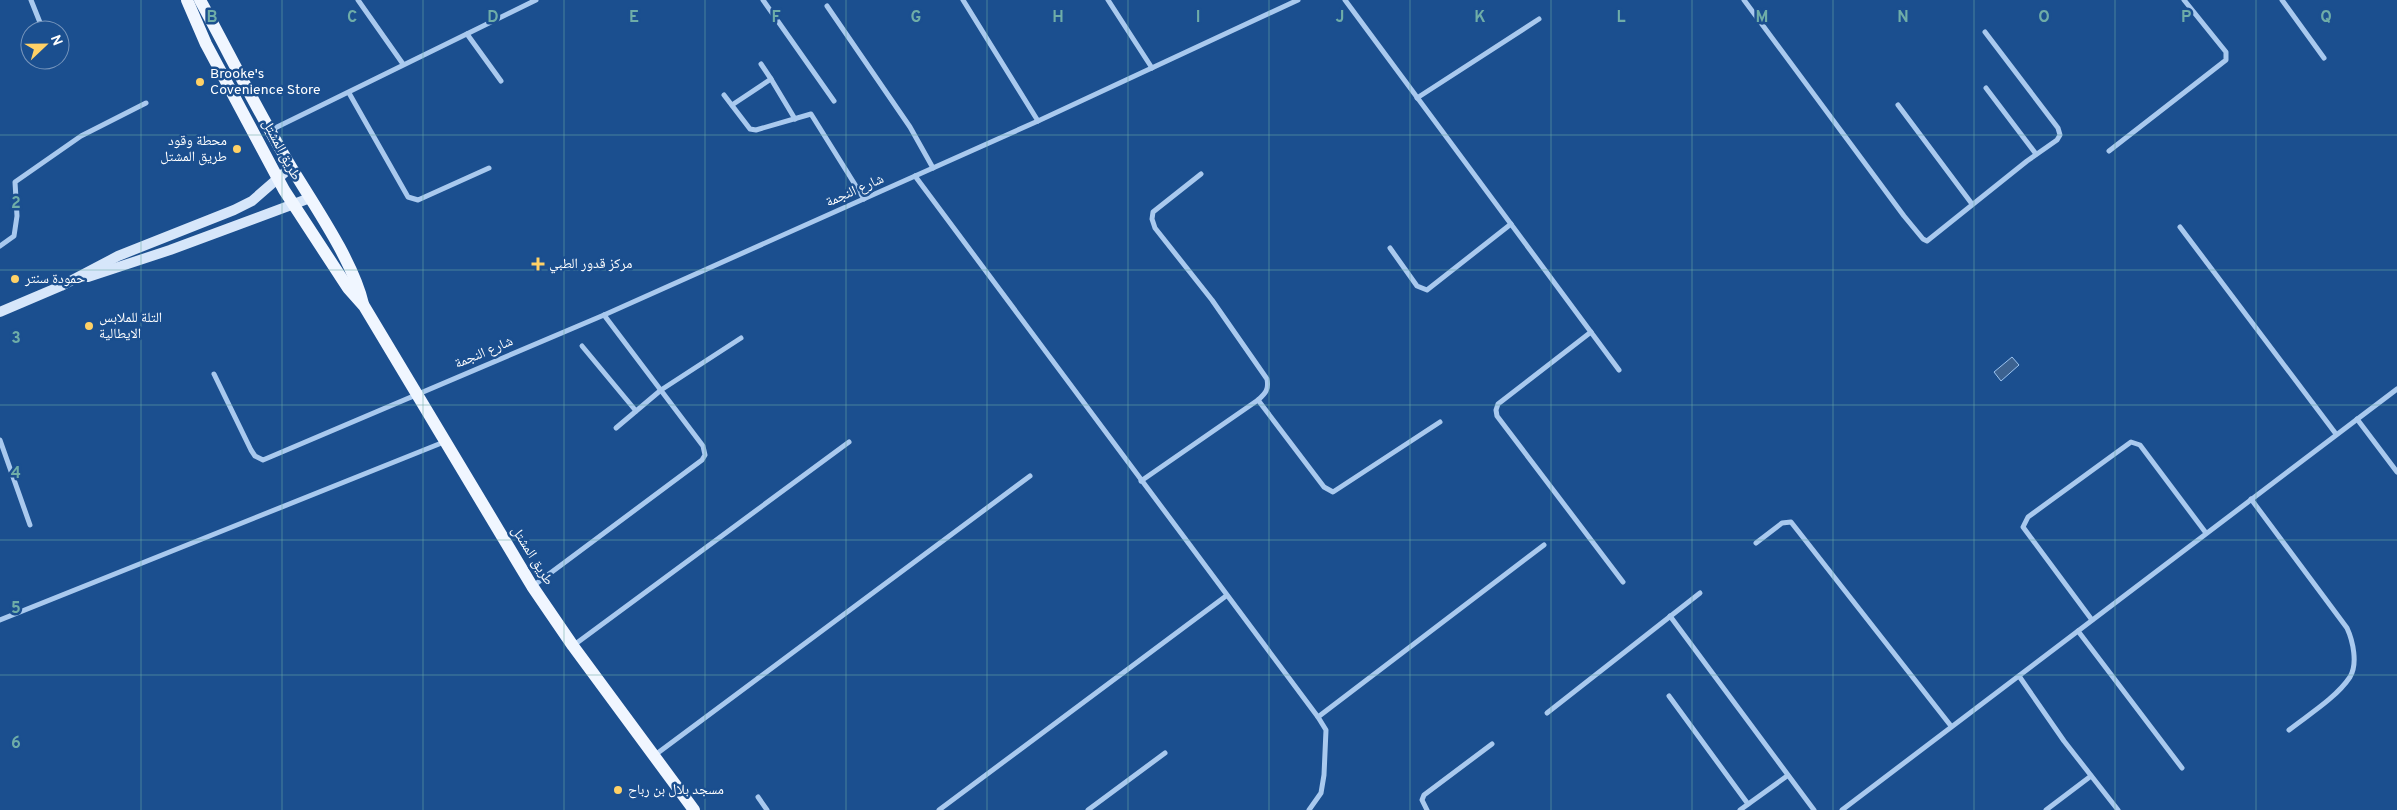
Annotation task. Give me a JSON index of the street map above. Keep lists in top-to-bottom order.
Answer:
{
  "streets": {
    "main road": ["طريق المشتل"],
    "street": ["شارع النجمة"]
  },
  "crossings": [
    ["طريق المشتل", "شارع النجمة"]
  ],
  "places": {
    "other": [
      "Brooke's Covenience Store",
      "محطة وقود طريق المشتل",
      "حمودة سنتر",
      "التلة للملابس الايطالية",
      "مسجد بلال بن رباح"
    ],
    "health": ["مركز قدور الطبي"]
  },
  "north": "right",
  "grid": {
    "columns": [
      "B",
      "C",
      "D",
      "E",
      "F",
      "G",
      "H",
      "I",
      "J",
      "K",
      "L",
      "M",
      "N",
      "O",
      "P",
      "Q"
    ],
    "rows": [
      "2",
      "3",
      "4",
      "5",
      "6"
    ]
  }
}
